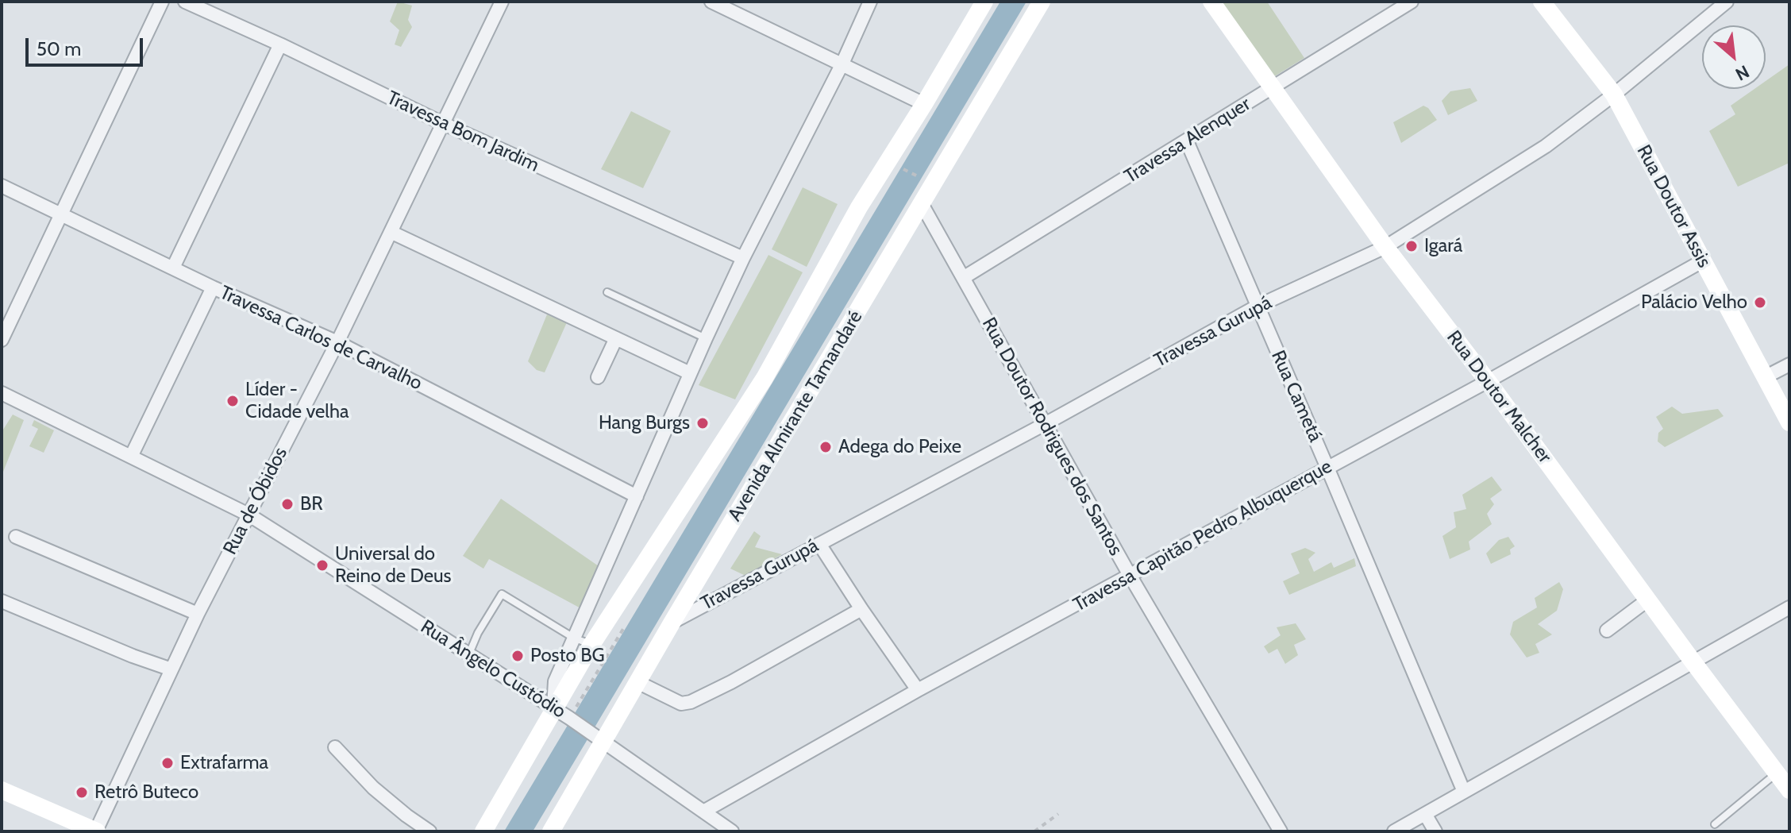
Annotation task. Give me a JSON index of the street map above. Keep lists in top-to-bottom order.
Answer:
{
  "streets": {
    "main road": ["Rua Doutor Assis", "Rua Doutor Malcher", "Avenida Almirante Tamandaré"],
    "street": [
      "Travessa Bom Jardim",
      "Travessa Alenquer",
      "Travessa Gurupá",
      "Travessa Carlos de Carvalho",
      "Rua Cametá",
      "Rua Doutor Rodrigues dos Santos",
      "Rua de Óbidos",
      "Travessa Capitão Pedro Albuquerque",
      "Rua Ângelo Custódio"
    ]
  },
  "crossings": [
    ["Travessa Bom Jardim", "Rua de Óbidos"],
    ["Travessa Alenquer", "Rua Cametá"],
    ["Travessa Alenquer", "Rua Doutor Malcher"],
    ["Travessa Alenquer", "Rua Doutor Rodrigues dos Santos"],
    ["Rua Doutor Assis", "Travessa Gurupá"],
    ["Rua Doutor Assis", "Travessa Capitão Pedro Albuquerque"],
    ["Travessa Gurupá", "Rua Cametá"],
    ["Travessa Gurupá", "Rua Doutor Malcher"],
    ["Travessa Gurupá", "Avenida Almirante Tamandaré"],
    ["Travessa Gurupá", "Rua Doutor Rodrigues dos Santos"],
    ["Travessa Carlos de Carvalho", "Rua de Óbidos"],
    ["Rua Cametá", "Travessa Capitão Pedro Albuquerque"],
    ["Rua Doutor Malcher", "Travessa Capitão Pedro Albuquerque"],
    ["Avenida Almirante Tamandaré", "Rua Doutor Rodrigues dos Santos"],
    ["Avenida Almirante Tamandaré", "Rua Ângelo Custódio"],
    ["Rua Doutor Rodrigues dos Santos", "Travessa Capitão Pedro Albuquerque"],
    ["Rua de Óbidos", "Rua Ângelo Custódio"],
    ["Travessa Capitão Pedro Albuquerque", "Rua Ângelo Custódio"]
  ],
  "places": [
    "Igará",
    "Palácio Velho",
    "Líder - Cidade velha",
    "Hang Burgs",
    "Adega do Peixe",
    "BR",
    "Universal do Reino de Deus",
    "Posto BG",
    "Extrafarma",
    "Retrô Buteco"
  ],
  "scale_bar": "50 m",
  "north": "bottom right"
}
